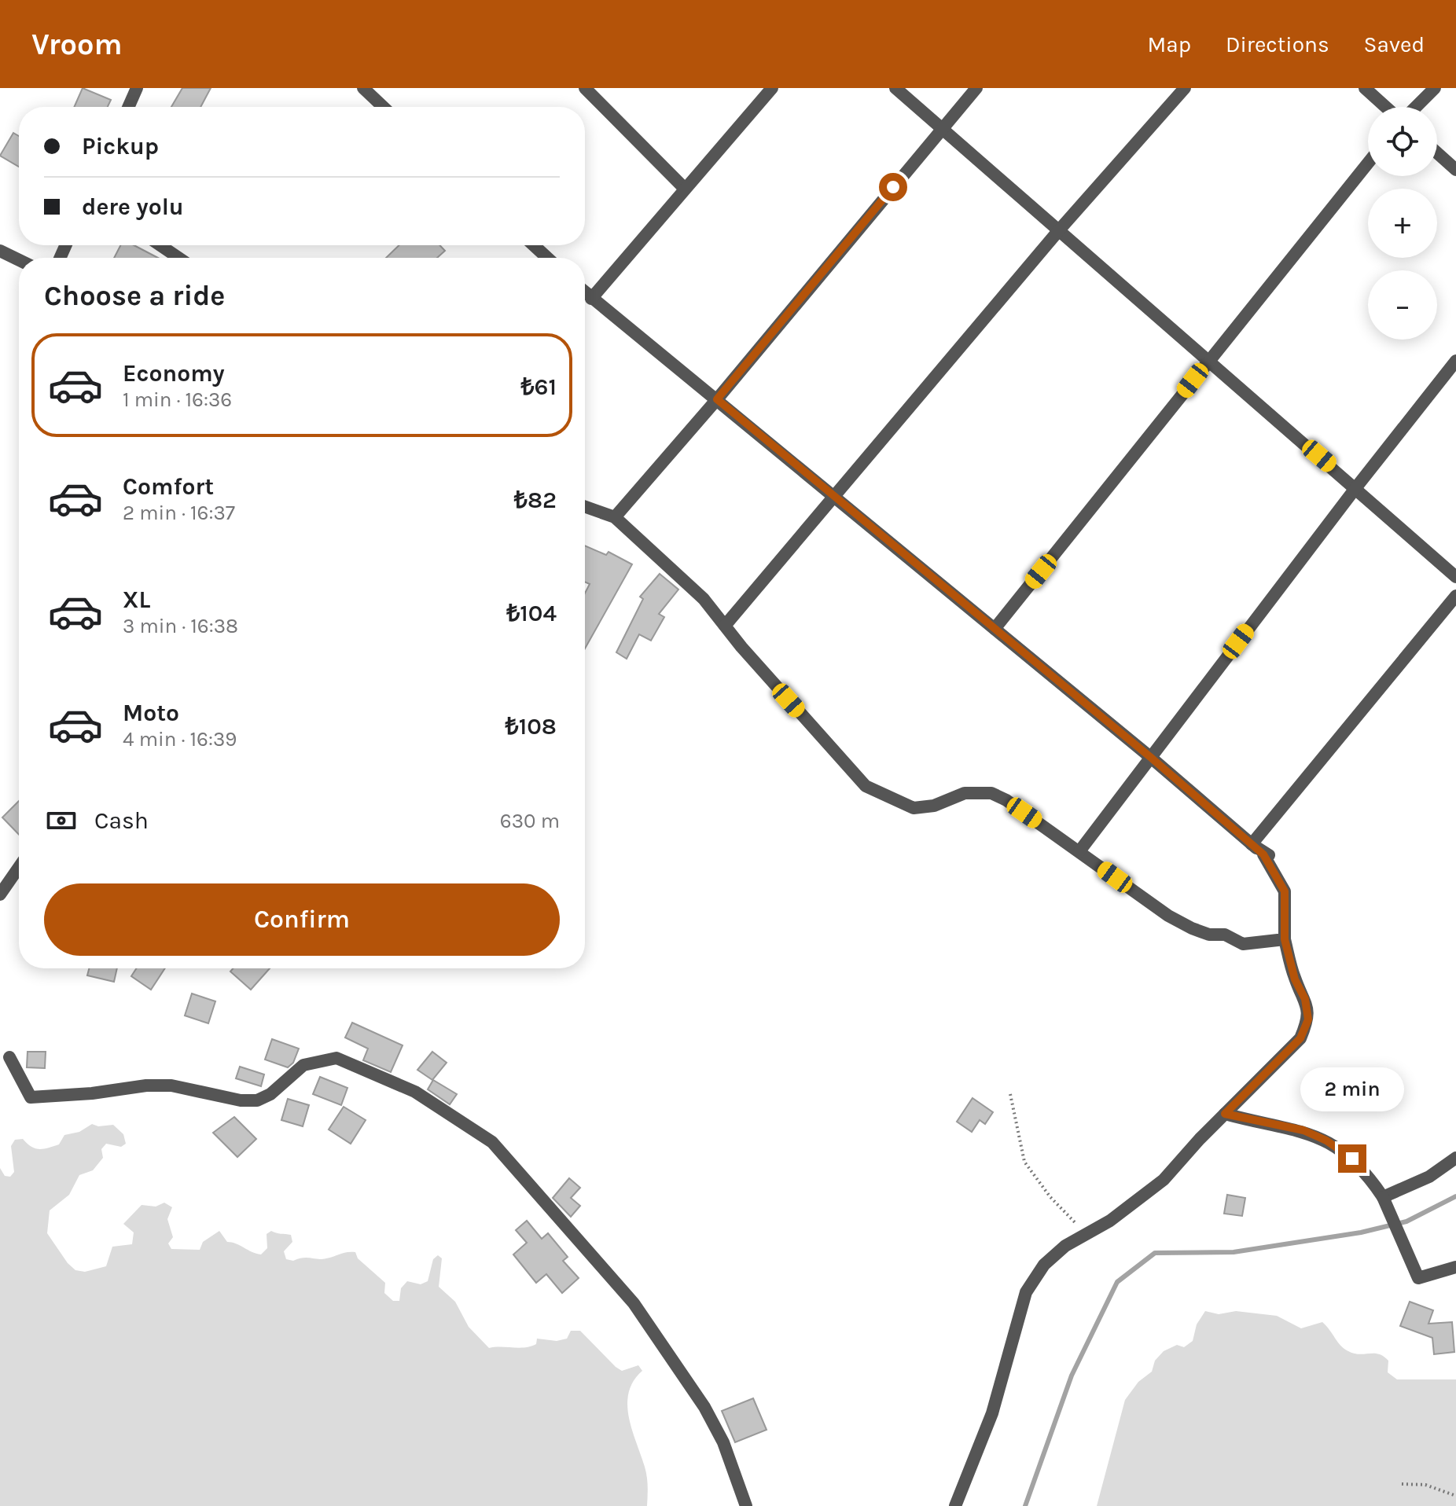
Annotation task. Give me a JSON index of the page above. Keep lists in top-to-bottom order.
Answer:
{
  "page": {
    "header": "Vroom",
    "nav": ["Map", "Directions", "Saved"],
    "map_buttons": ["+", "−"],
    "banner": ["Pickup", "dere yolu"],
    "heading": "Choose a ride",
    "list": [
      {
        "name": "Economy",
        "note": "1 min · 16:36",
        "value": "₺61"
      },
      {
        "name": "Comfort",
        "note": "2 min · 16:37",
        "value": "₺82"
      },
      {
        "name": "XL",
        "note": "3 min · 16:38",
        "value": "₺104"
      },
      {
        "name": "Moto",
        "note": "4 min · 16:39",
        "value": "₺108"
      }
    ],
    "pay": ["Cash", "630 m"],
    "buttons": "Confirm",
    "bubble": "2 min"
  }
}
